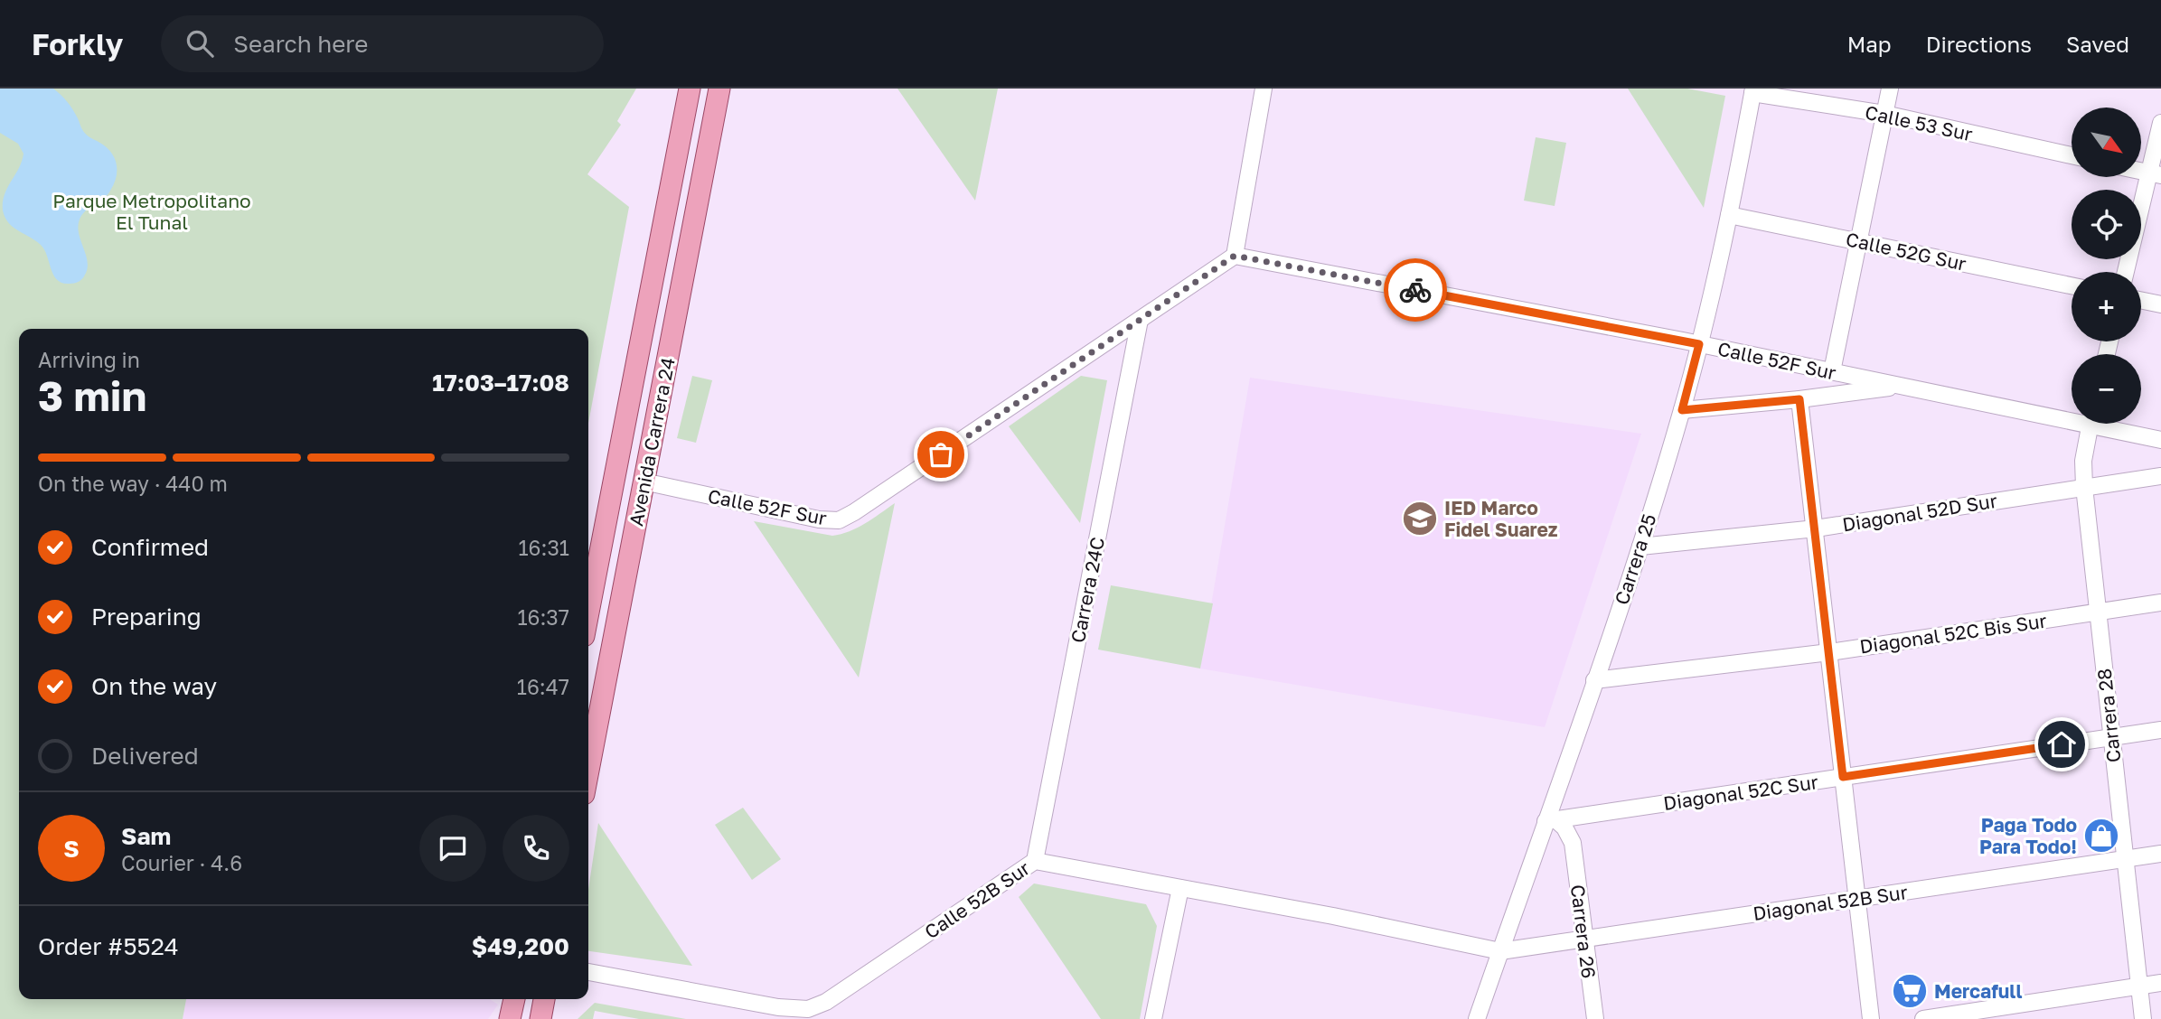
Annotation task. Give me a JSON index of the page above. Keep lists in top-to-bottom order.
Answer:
{
  "streets": {
    "main road": ["Avenida Carrera 24"],
    "street": [
      "Calle 53 Sur",
      "Calle 52G Sur",
      "Calle 52F Sur",
      "Diagonal 52D Sur",
      "Carrera 25",
      "Carrera 24C",
      "Diagonal 52C Bis Sur",
      "Carrera 28",
      "Diagonal 52C Sur",
      "Calle 52B Sur",
      "Diagonal 52B Sur",
      "Carrera 26"
    ]
  },
  "crossings": [
    ["Calle 53 Sur", "Carrera 25"],
    ["Calle 52G Sur", "Carrera 25"],
    ["Calle 52F Sur", "Avenida Carrera 24"],
    ["Calle 52F Sur", "Carrera 25"],
    ["Calle 52F Sur", "Carrera 24C"],
    ["Diagonal 52D Sur", "Carrera 25"],
    ["Diagonal 52D Sur", "Carrera 28"],
    ["Carrera 25", "Diagonal 52C Bis Sur"],
    ["Carrera 25", "Diagonal 52C Sur"],
    ["Carrera 25", "Calle 52B Sur"],
    ["Carrera 25", "Diagonal 52B Sur"],
    ["Carrera 25", "Carrera 26"],
    ["Carrera 24C", "Calle 52B Sur"],
    ["Diagonal 52C Bis Sur", "Carrera 28"],
    ["Carrera 28", "Diagonal 52C Sur"],
    ["Carrera 28", "Diagonal 52B Sur"],
    ["Diagonal 52C Sur", "Carrera 26"],
    ["Calle 52B Sur", "Diagonal 52B Sur"],
    ["Diagonal 52B Sur", "Carrera 26"]
  ],
  "parks": ["Parque Metropolitano El Tunal"],
  "places": {
    "school or university": ["IED Marco Fidel Suarez"],
    "shop": ["Paga Todo Para Todo!"],
    "supermarket": ["Mercafull"]
  },
  "north": "bottom right",
  "page": {
    "header": "Forkly",
    "search": "Search here",
    "nav": ["Map", "Directions", "Saved"],
    "map_buttons": ["+", "−"],
    "heading": ["3 min", "Arriving in", "17:03–17:08"],
    "panel": [
      "Sam",
      "Courier · 4.6",
      "Order #5524",
      "$49,200"
    ],
    "bar": "On the way · 440 m",
    "list": [
      ["Confirmed", "16:31"],
      ["Preparing", "16:37"],
      ["On the way", "16:47"],
      "Delivered"
    ],
    "round": "S"
  }
}
